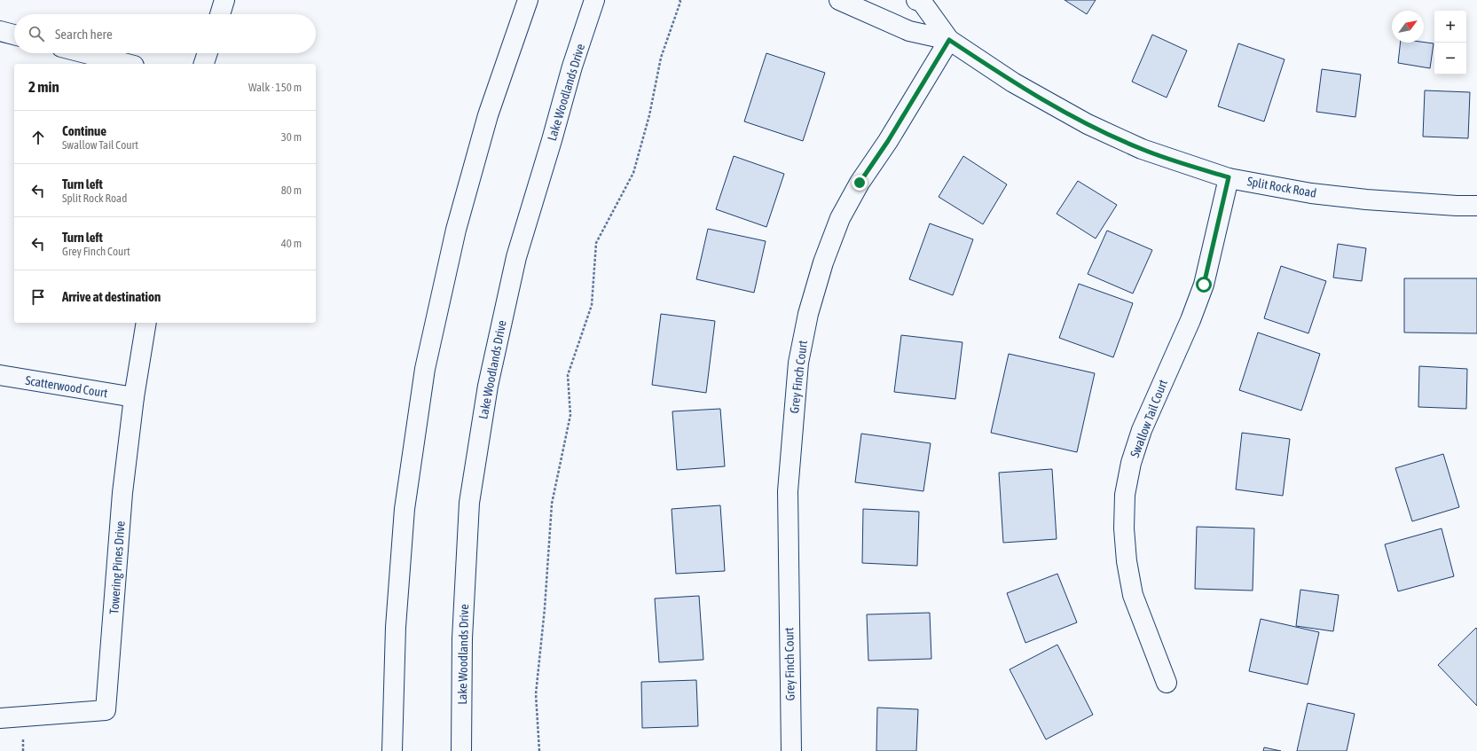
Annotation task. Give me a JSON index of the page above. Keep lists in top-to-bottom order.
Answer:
{
  "streets": {
    "street": [
      "Lake Woodlands Drive",
      "Split Rock Road",
      "Grey Finch Court",
      "Scatterwood Court",
      "Swallow Tail Court",
      "Towering Pines Drive"
    ]
  },
  "crossings": [
    ["Split Rock Road", "Grey Finch Court"],
    ["Split Rock Road", "Swallow Tail Court"],
    ["Scatterwood Court", "Towering Pines Drive"]
  ],
  "north": "top right",
  "page": {
    "map_buttons": ["+", "−"],
    "search": "Search here",
    "heading": ["2 min", "Walk · 150 m"],
    "list": [
      ["Continue", "Swallow Tail Court", "30 m"],
      ["Turn left", "Split Rock Road", "80 m"],
      ["Turn left", "Grey Finch Court", "40 m"],
      "Arrive at destination"
    ]
  }
}
